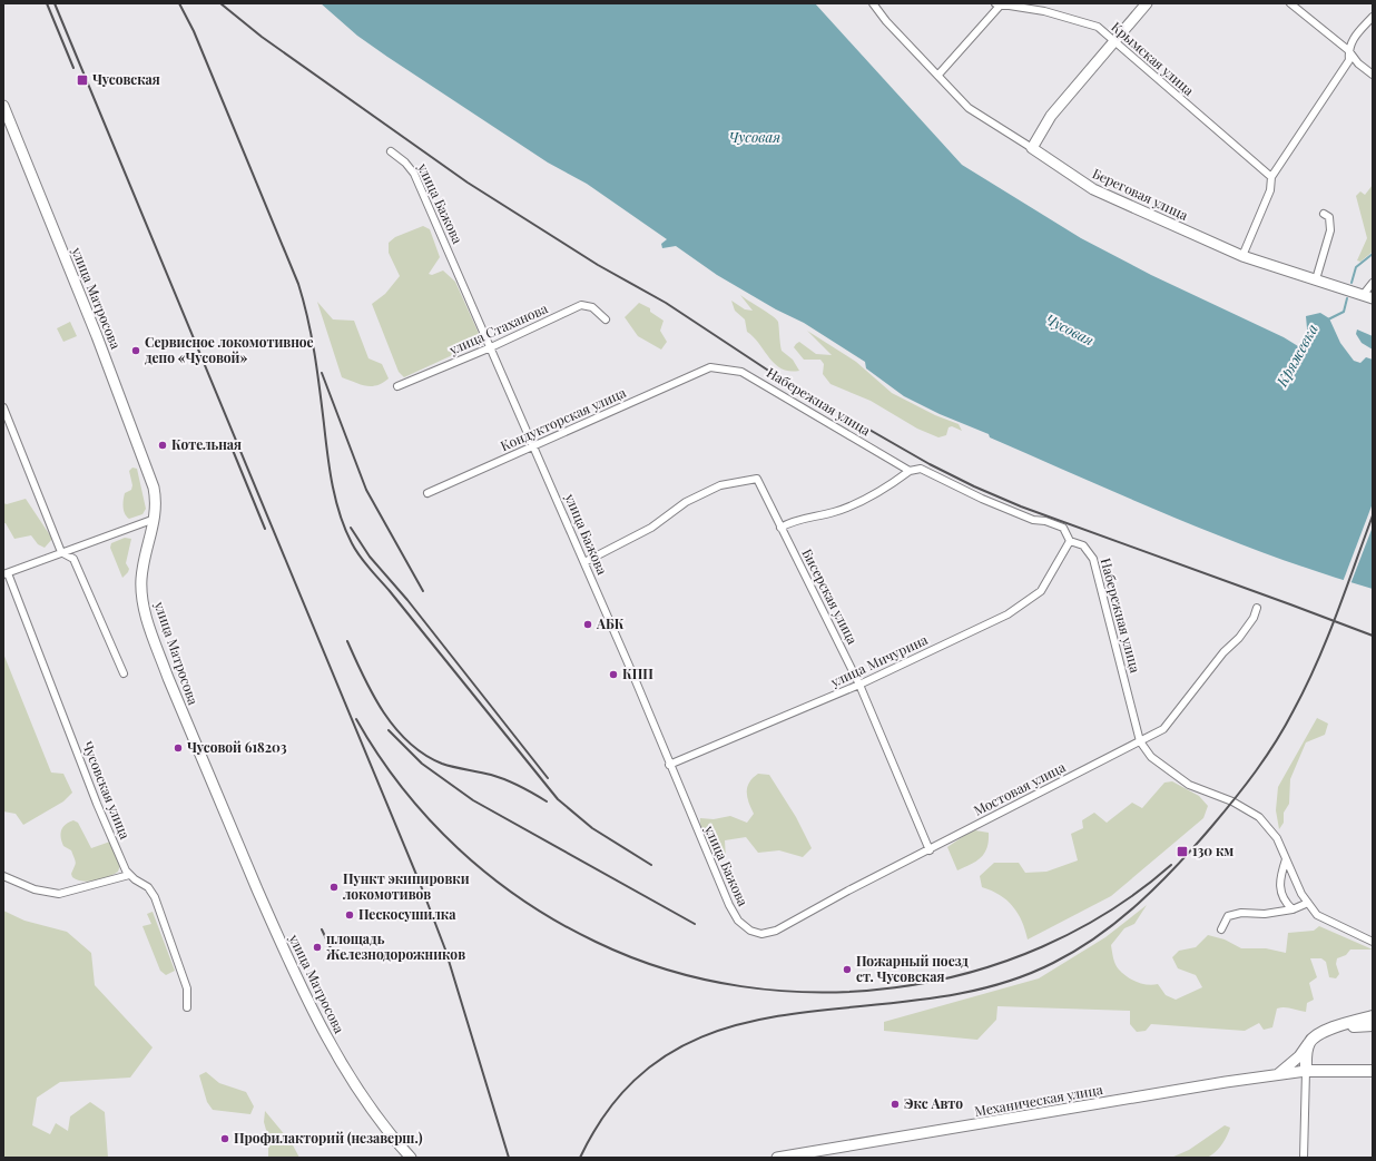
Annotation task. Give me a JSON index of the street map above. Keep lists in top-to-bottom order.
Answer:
{
  "streets": {
    "street": [
      "Крымская улица",
      "Береговая улица",
      "улица Бажова",
      "улица Матросова",
      "улица Стаханова",
      "Набережная улица",
      "Кондукторская улица",
      "Бисерская улица",
      "улица Мичурина",
      "Мостовая улица",
      "Чусовская улица",
      "Механическая улица"
    ]
  },
  "crossings": [
    ["улица Бажова", "улица Стаханова"],
    ["улица Бажова", "Кондукторская улица"],
    ["улица Бажова", "Бисерская улица"],
    ["улица Бажова", "улица Мичурина"],
    ["улица Бажова", "Мостовая улица"],
    ["Набережная улица", "Кондукторская улица"],
    ["Набережная улица", "улица Мичурина"],
    ["Набережная улица", "Мостовая улица"],
    ["Бисерская улица", "улица Мичурина"],
    ["Бисерская улица", "Мостовая улица"]
  ],
  "water": ["Чусовая", "Кряжевка"],
  "places": {
    "transit": ["Чусовская", "130 км"],
    "other": [
      "Сервисное локомотивное депо «Чусовой»",
      "Котельная",
      "АБК",
      "КПП",
      "Чусовой 618203",
      "Пункт экипировки локомотивов",
      "Пескосушилка",
      "площадь Железнодорожников",
      "Пожарный поезд ст. Чусовская",
      "Экс Авто",
      "Профилакторий (незаверш.)"
    ]
  }
}
